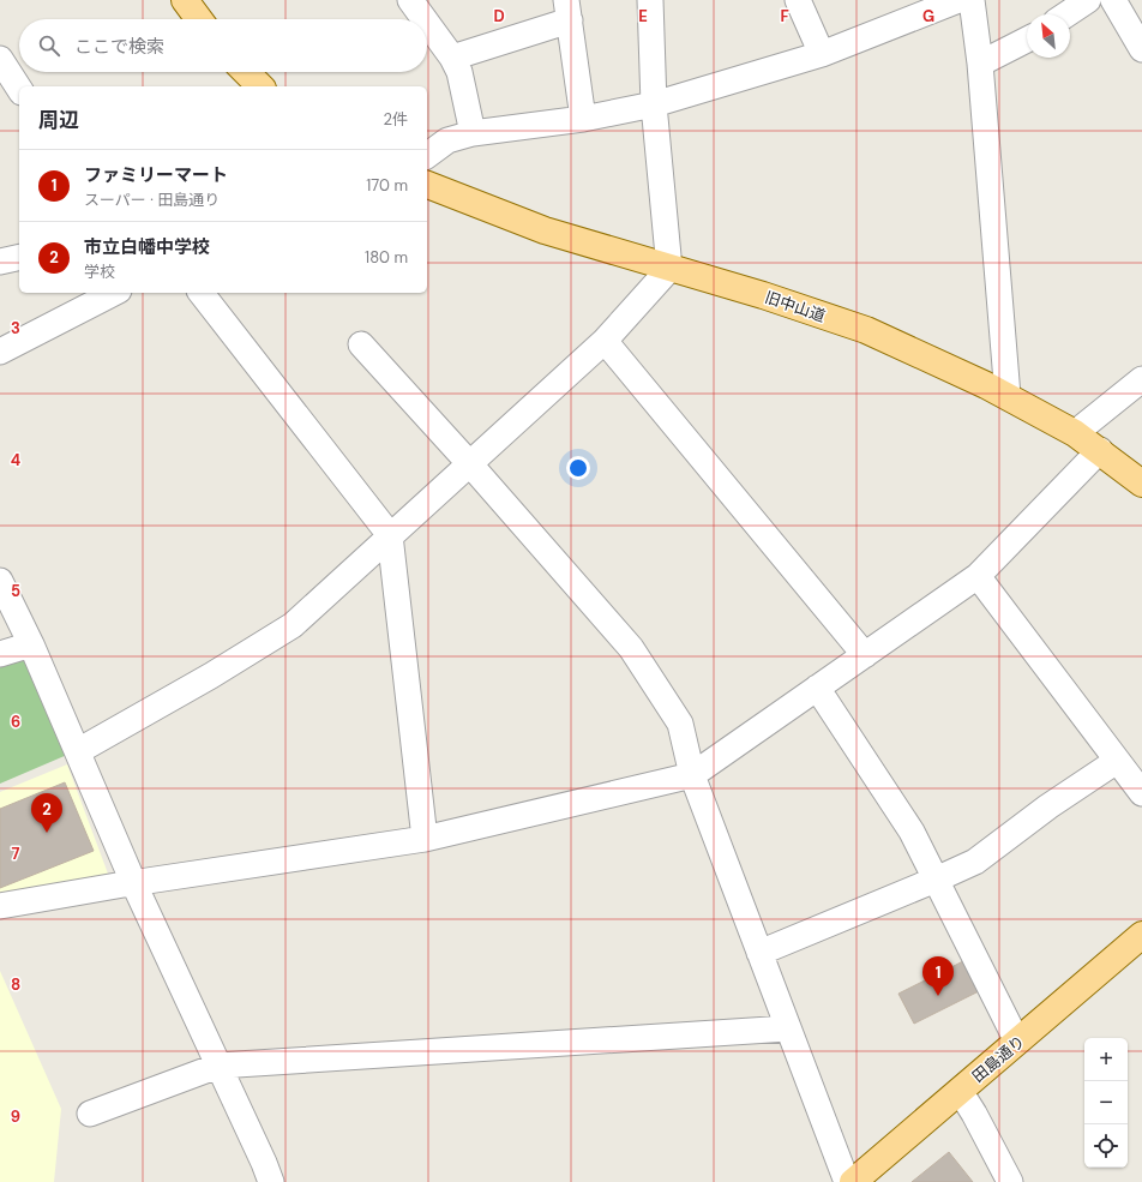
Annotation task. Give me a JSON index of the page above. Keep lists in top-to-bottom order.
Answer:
{
  "streets": {
    "main road": ["旧中山道", "田島通り"]
  },
  "north": "top left",
  "page": {
    "search": "ここで検索",
    "heading": ["周辺", "2件"],
    "list": [
      {
        "mark": "1",
        "name": "ファミリーマート",
        "note": "スーパー · 田島通り",
        "value": "170 m"
      },
      {
        "mark": "2",
        "name": "市立白幡中学校",
        "note": "学校",
        "value": "180 m"
      }
    ],
    "pins": ["2", "1"],
    "map_buttons": ["+", "−"]
  },
  "grid": {
    "columns": [
      "D",
      "E",
      "F",
      "G"
    ],
    "rows": [
      "3",
      "4",
      "5",
      "6",
      "7",
      "8",
      "9"
    ]
  }
}
